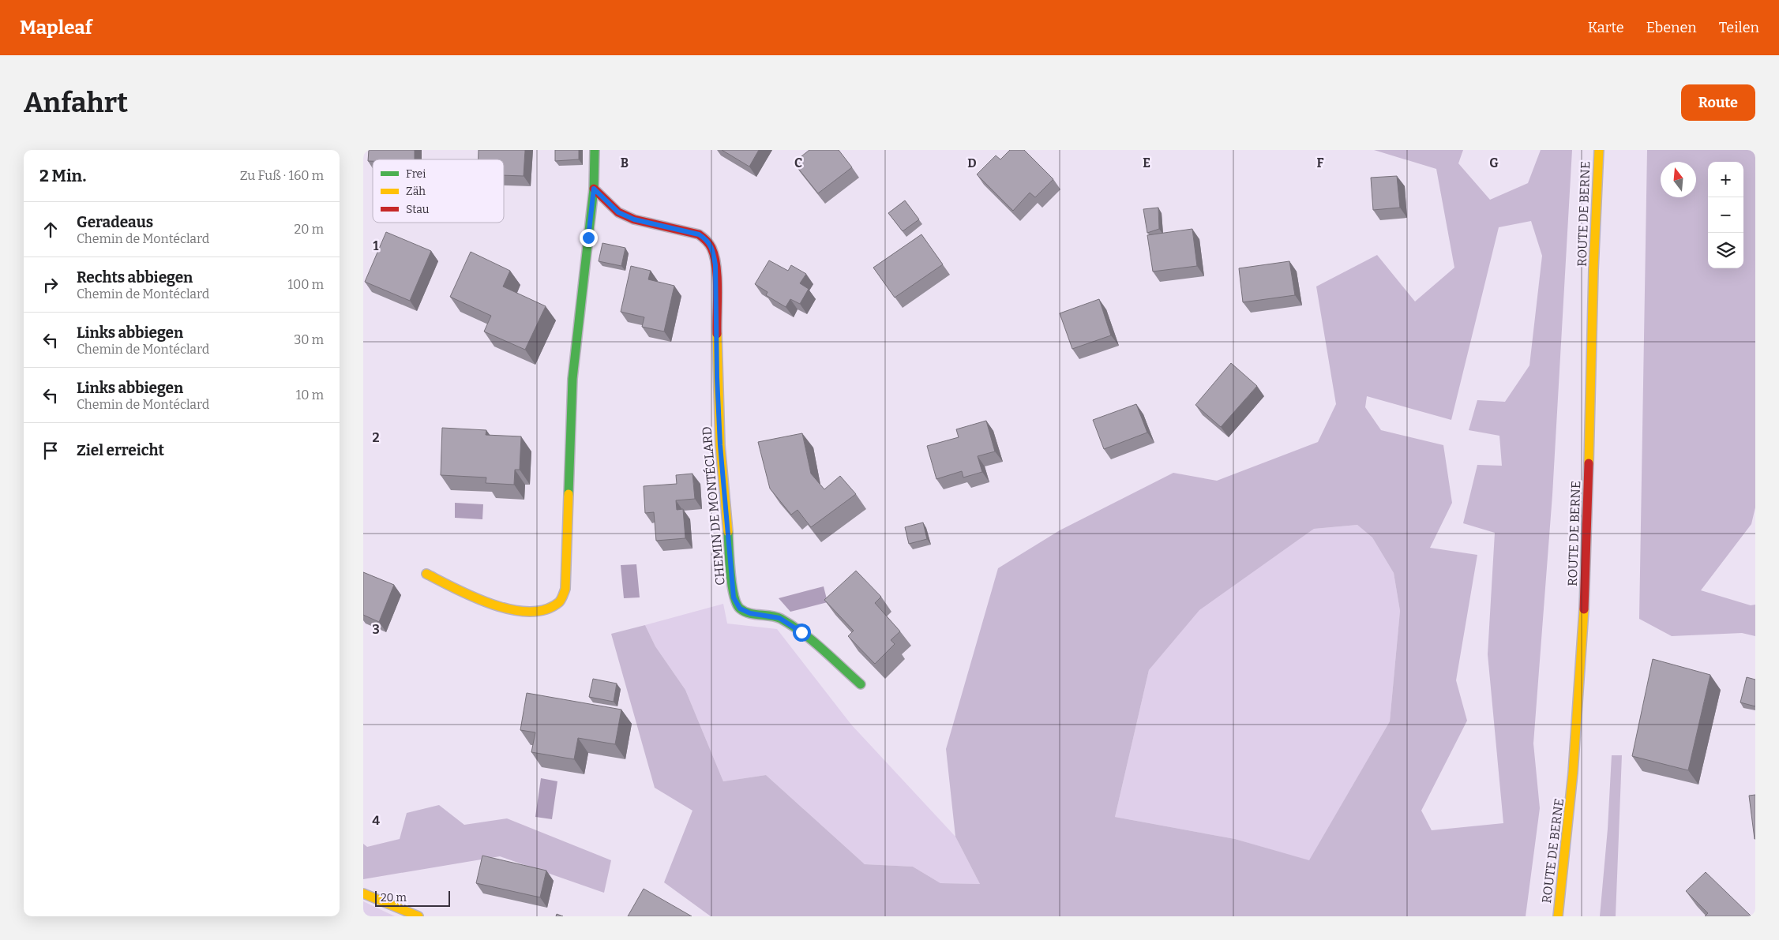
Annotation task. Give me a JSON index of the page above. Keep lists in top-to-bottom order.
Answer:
{
  "streets": {
    "street": ["ROUTE DE BERNE", "CHEMIN DE MONTÉCLARD"]
  },
  "legend": ["Frei", "Zäh", "Stau"],
  "scale_bar": "20 m",
  "north": "top",
  "page": {
    "header": "Mapleaf",
    "nav": ["Karte", "Ebenen", "Teilen"],
    "buttons": "Route",
    "title": "Anfahrt",
    "heading": ["2 Min.", "Zu Fuß · 160 m"],
    "map_buttons": ["+", "−"],
    "list": [
      ["Geradeaus", "Chemin de Montéclard", "20 m"],
      ["Rechts abbiegen", "Chemin de Montéclard", "100 m"],
      ["Links abbiegen", "Chemin de Montéclard", "30 m"],
      ["Links abbiegen", "Chemin de Montéclard", "10 m"],
      "Ziel erreicht"
    ],
    "scale": "20 m"
  },
  "grid": {
    "columns": [
      "B",
      "C",
      "D",
      "E",
      "F",
      "G"
    ],
    "rows": [
      "1",
      "2",
      "3",
      "4"
    ]
  }
}
